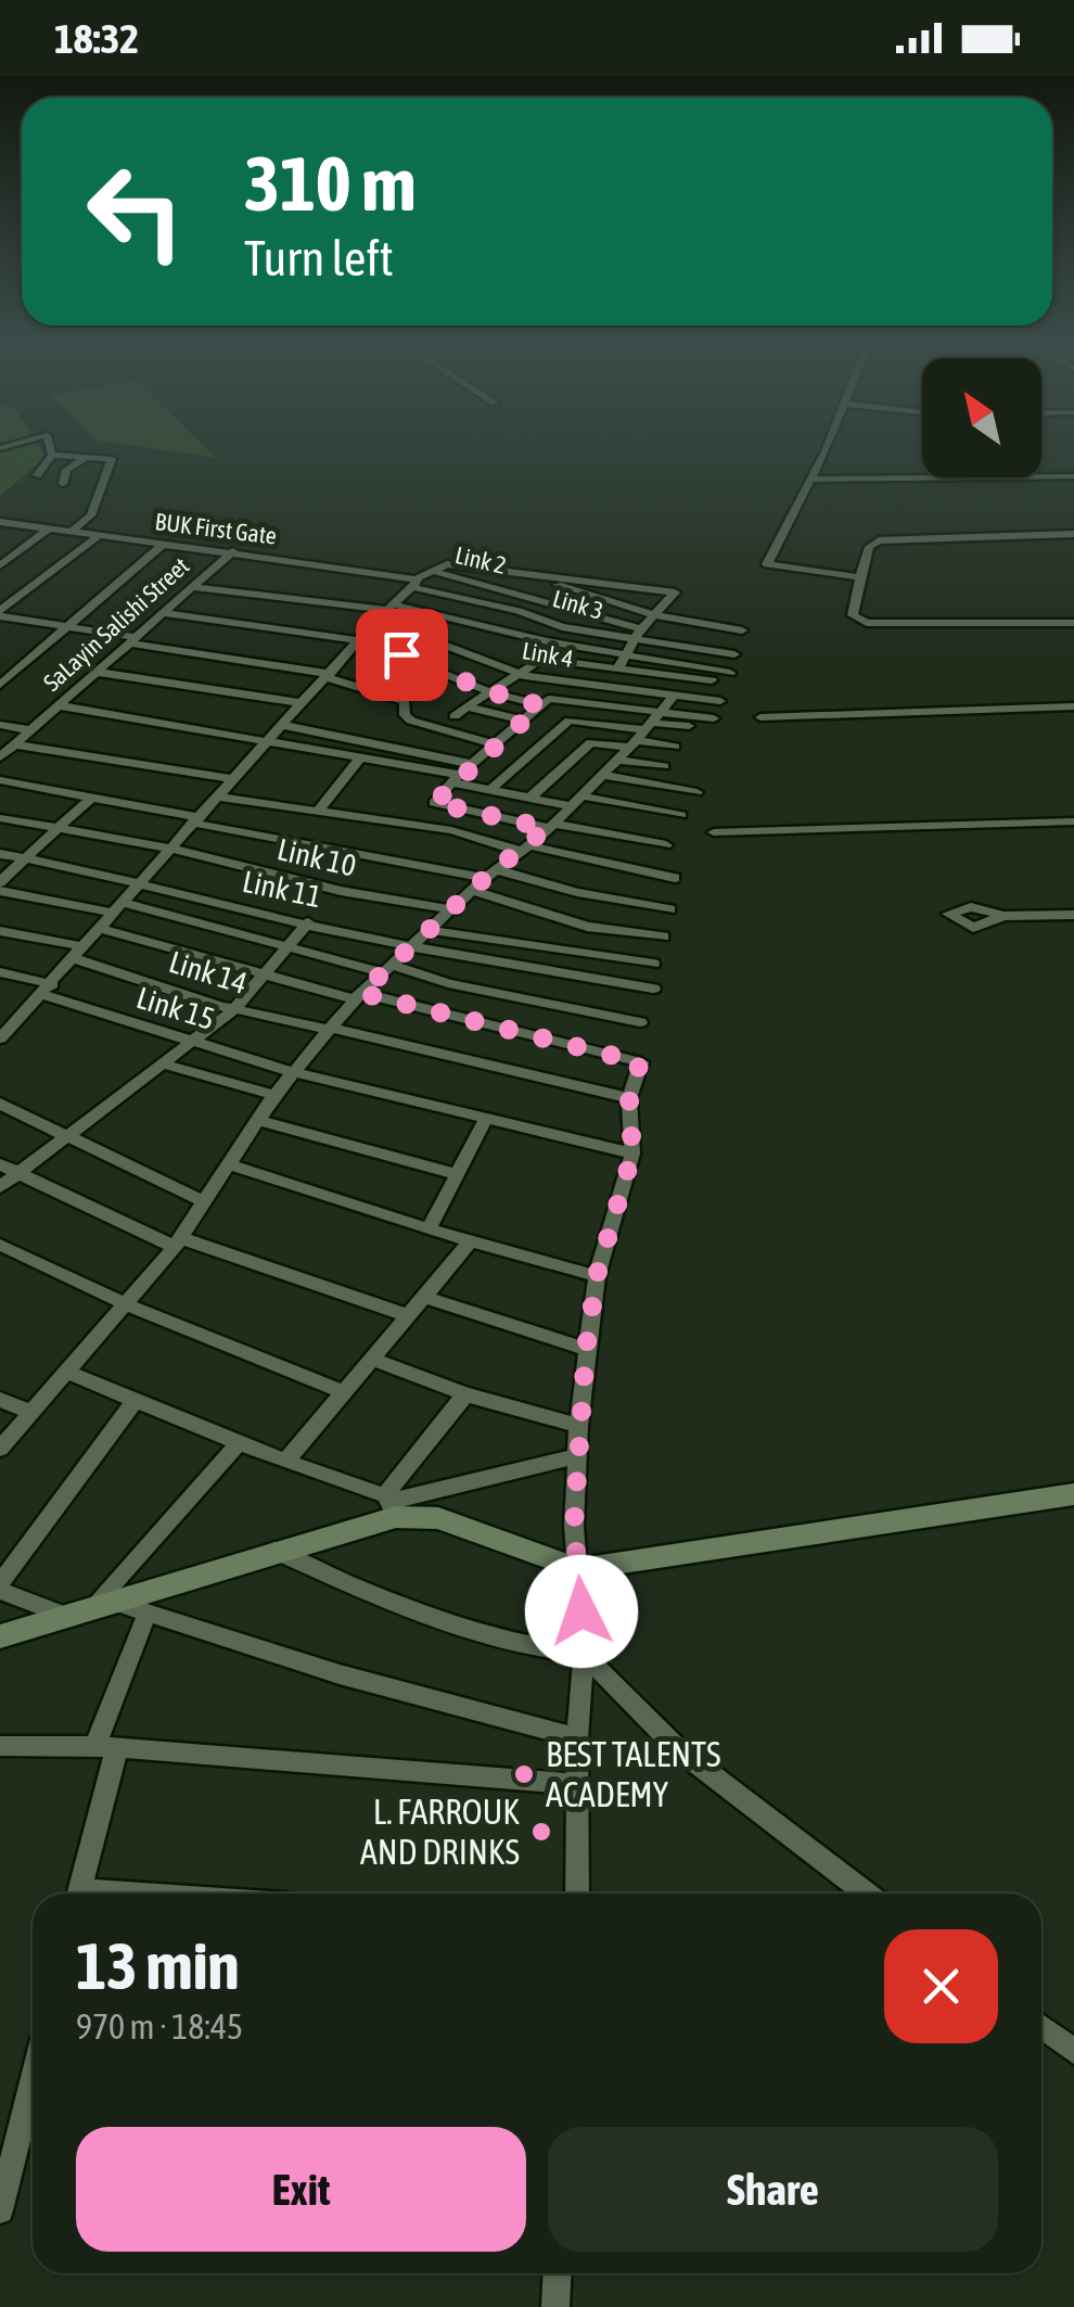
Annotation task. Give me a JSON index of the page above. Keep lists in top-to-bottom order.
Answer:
{
  "streets": {
    "street": [
      "BUK First Gate",
      "Link 2",
      "Link 3",
      "SaLayin Salishi Street",
      "Link 4",
      "Link 10",
      "Link 11",
      "Link 14",
      "Link 15"
    ]
  },
  "crossings": [
    ["BUK First Gate", "Link 3"],
    ["BUK First Gate", "SaLayin Salishi Street"],
    ["Link 2", "Link 3"]
  ],
  "places": ["BEST TALENTS ACADEMY", "L. FARROUK AND DRINKS"],
  "north": "top left",
  "page": {
    "status": "18:32",
    "turn": ["310 m", "Turn left"],
    "heading": ["13 min", "970 m · 18:45"],
    "buttons": ["Exit", "Share"]
  }
}
